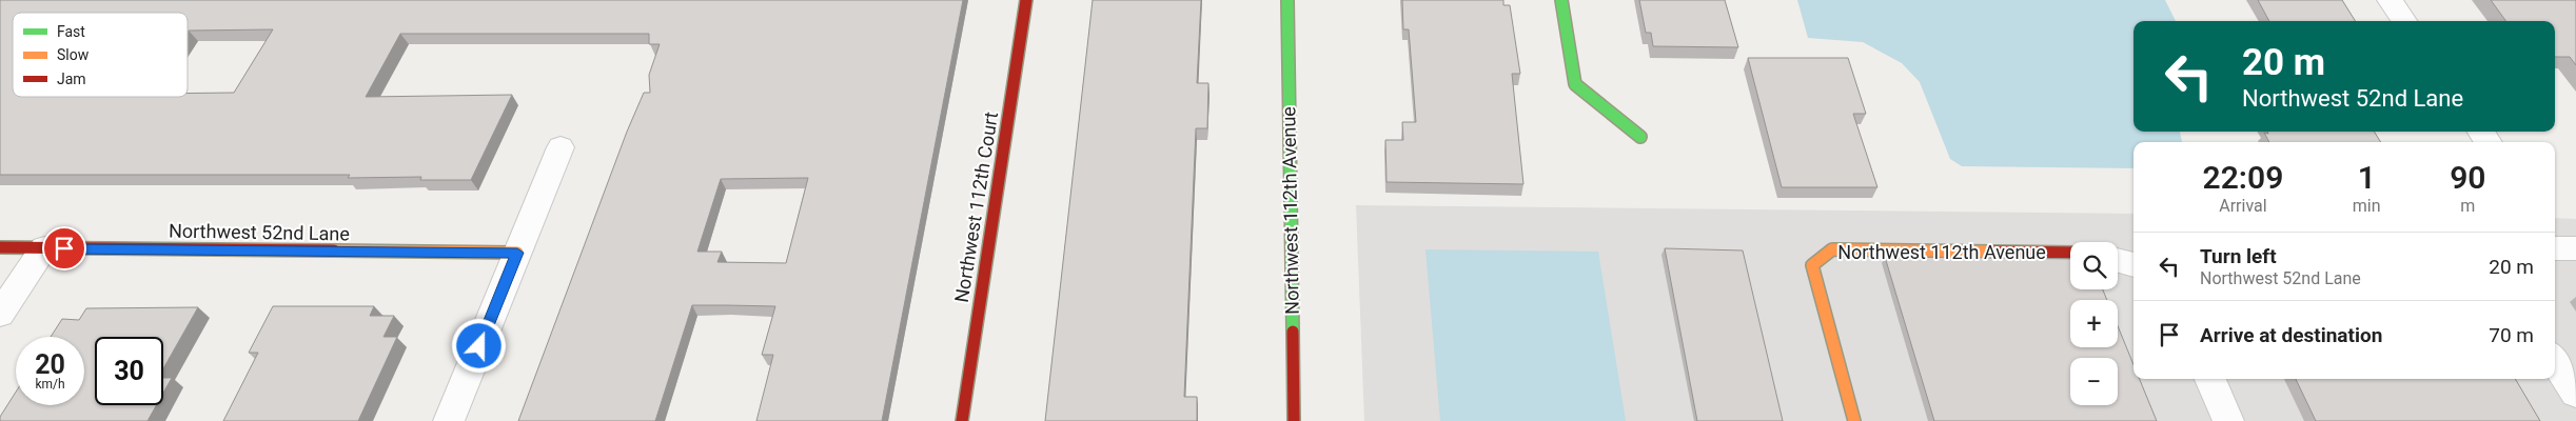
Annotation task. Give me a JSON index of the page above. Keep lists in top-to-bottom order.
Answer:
{
  "streets": {
    "street": ["Northwest 112th Court", "Northwest 112th Avenue", "Northwest 52nd Lane"]
  },
  "legend": ["Fast", "Slow", "Jam"],
  "page": {
    "turn": ["20 m", "Northwest 52nd Lane"],
    "eta": [
      "22:09",
      "Arrival",
      "1",
      "min",
      "90",
      "m"
    ],
    "list": [
      {
        "name": "Turn left",
        "note": "Northwest 52nd Lane",
        "value": "20 m"
      },
      {
        "name": "Arrive at destination",
        "value": "70 m"
      }
    ],
    "map_buttons": ["+", "−"],
    "speed": "20 km/h",
    "limit": "30"
  }
}
